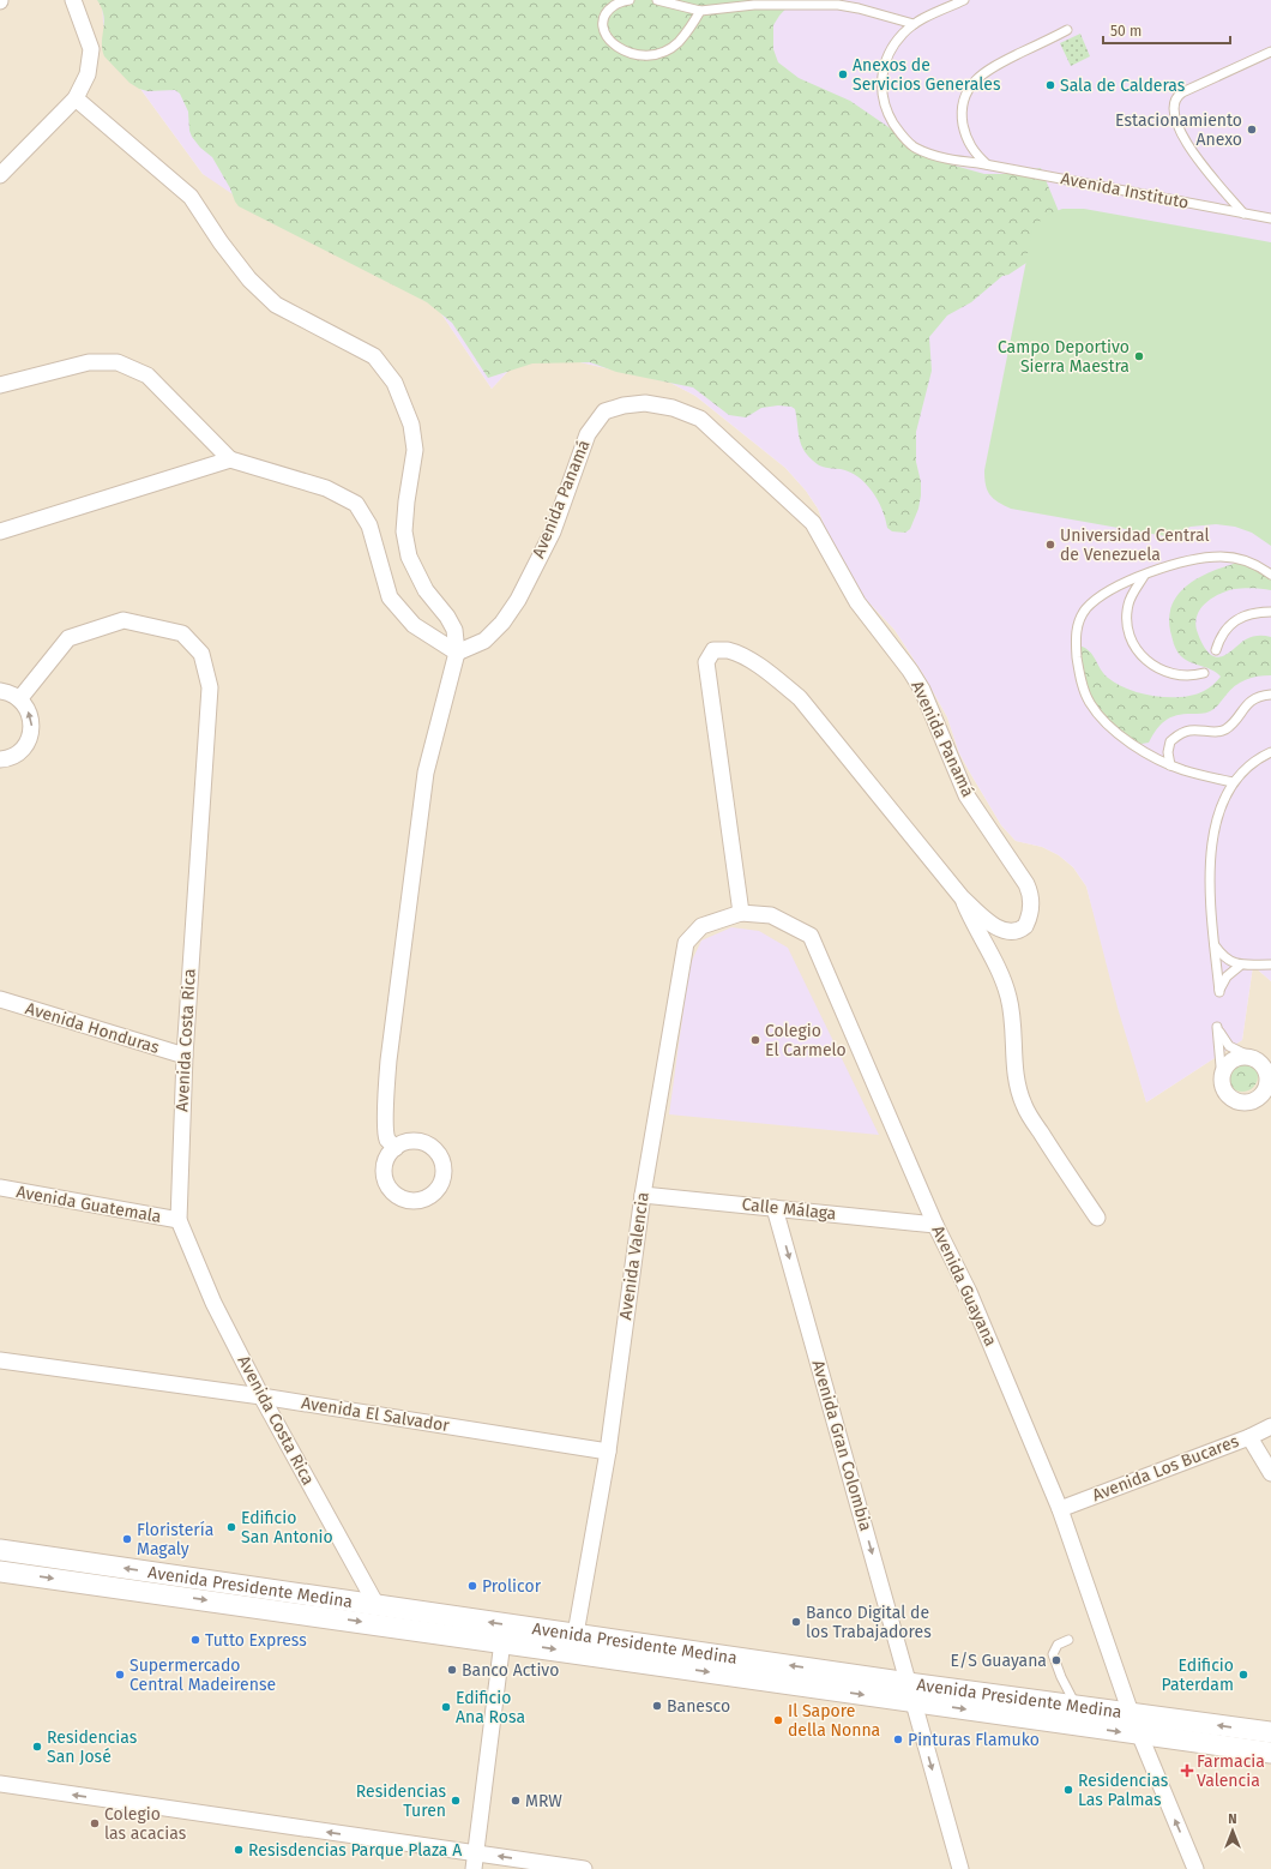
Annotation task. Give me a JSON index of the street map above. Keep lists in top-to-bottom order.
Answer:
{
  "streets": {
    "street": [
      "Avenida Panamá",
      "Avenida Honduras",
      "Avenida Costa Rica",
      "Avenida Guatemala",
      "Calle Málaga",
      "Avenida Valencia",
      "Avenida Guayana",
      "Avenida El Salvador",
      "Avenida Gran Colombia",
      "Avenida Los Bucares",
      "Avenida Presidente Medina"
    ],
    "lane": ["Avenida Instituto"]
  },
  "crossings": [
    ["Avenida Panamá", "Avenida Valencia"],
    ["Avenida Panamá", "Avenida Guayana"],
    ["Avenida Honduras", "Avenida Costa Rica"],
    ["Avenida Costa Rica", "Avenida Guatemala"],
    ["Avenida Costa Rica", "Avenida El Salvador"],
    ["Avenida Costa Rica", "Avenida Presidente Medina"],
    ["Calle Málaga", "Avenida Valencia"],
    ["Calle Málaga", "Avenida Guayana"],
    ["Calle Málaga", "Avenida Gran Colombia"],
    ["Avenida Valencia", "Avenida Guayana"],
    ["Avenida Valencia", "Avenida El Salvador"],
    ["Avenida Valencia", "Avenida Presidente Medina"],
    ["Avenida Guayana", "Avenida Los Bucares"],
    ["Avenida Guayana", "Avenida Presidente Medina"],
    ["Avenida Gran Colombia", "Avenida Presidente Medina"]
  ],
  "one_way": ["Avenida Gran Colombia"],
  "places": {
    "other": [
      "Anexos de Servicios Generales",
      "Sala de Calderas",
      "Estacionamiento Anexo",
      "Campo Deportivo Sierra Maestra",
      "Universidad Central de Venezuela",
      "Colegio El Carmelo",
      "Edificio San Antonio",
      "Floristería Magaly",
      "Prolicor",
      "Banco Digital de los Trabajadores",
      "Tutto Express",
      "E/S Guayana",
      "Banco Activo",
      "Supermercado Central Madeirense",
      "Edificio Paterdam",
      "Banesco",
      "Edificio Ana Rosa",
      "Il Sapore della Nonna",
      "Pinturas Flamuko",
      "Residencias San José",
      "Residencias Las Palmas",
      "Residencias Turen",
      "MRW",
      "Colegio las acacias",
      "Resisdencias Parque Plaza A"
    ],
    "health": ["Farmacia Valencia"]
  },
  "scale_bar": "50 m",
  "north": "top"
}
